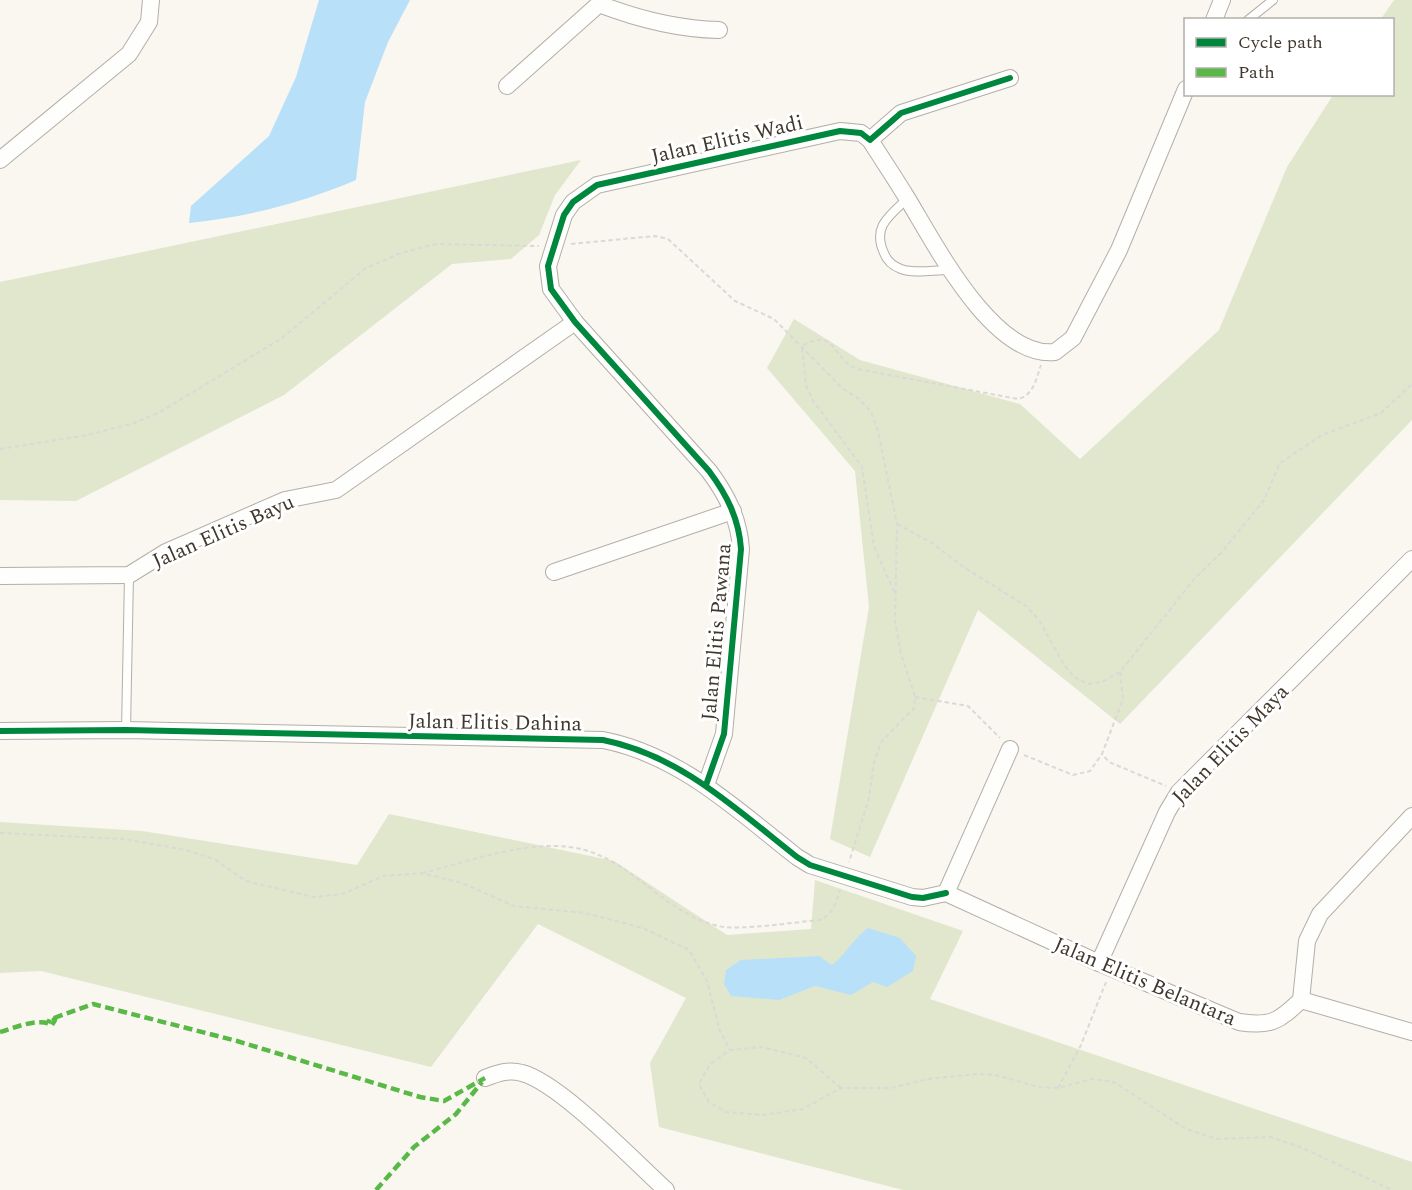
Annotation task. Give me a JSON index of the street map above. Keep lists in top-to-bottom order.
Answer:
{
  "streets": {
    "street": [
      "Jalan Elitis Wadi",
      "Jalan Elitis Bayu",
      "Jalan Elitis Pawana",
      "Jalan Elitis Dahina",
      "Jalan Elitis Maya",
      "Jalan Elitis Belantara"
    ]
  },
  "crossings": [
    ["Jalan Elitis Wadi", "Jalan Elitis Bayu"],
    ["Jalan Elitis Wadi", "Jalan Elitis Pawana"],
    ["Jalan Elitis Bayu", "Jalan Elitis Pawana"],
    ["Jalan Elitis Pawana", "Jalan Elitis Dahina"],
    ["Jalan Elitis Dahina", "Jalan Elitis Belantara"],
    ["Jalan Elitis Maya", "Jalan Elitis Belantara"]
  ],
  "legend": ["Cycle path", "Path"]
}
